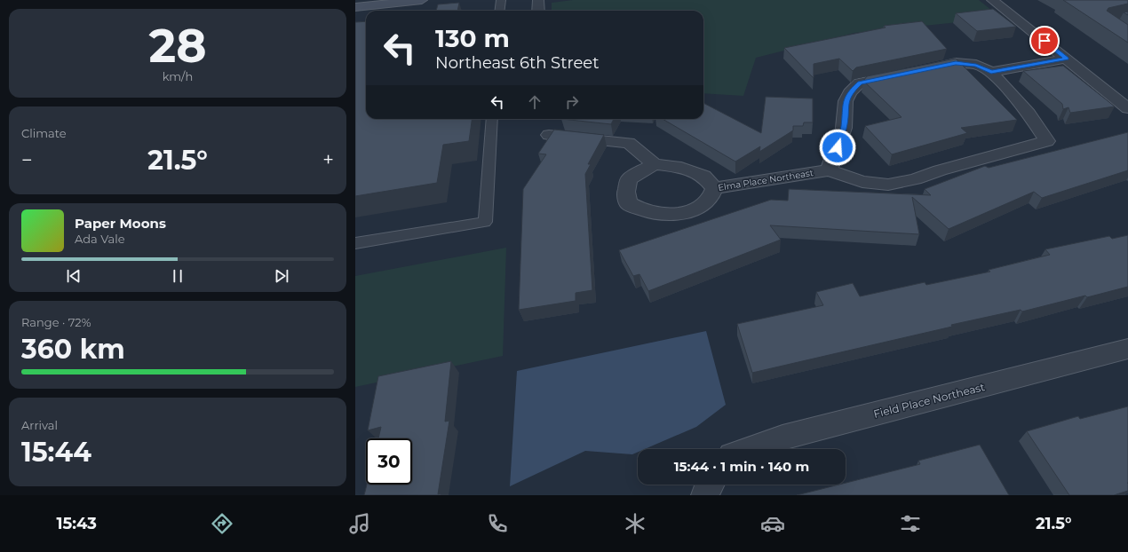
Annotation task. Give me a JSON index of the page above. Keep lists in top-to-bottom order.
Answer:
{
  "streets": {
    "street": ["Elma Place Northeast", "Field Place Northeast"]
  },
  "page": {
    "tile": [
      ["28", "km/h"],
      "Climate",
      ["Range · 72%", "360 km"],
      ["Arrival", "15:44"]
    ],
    "turn": ["130 m", "Northeast 6th Street"],
    "heat": ["−", "21.5°", "+"],
    "song": ["Paper Moons", "Ada Vale"],
    "limit": "30",
    "trip": "15:44 · 1 min · 140 m",
    "tabs": ["15:43", "21.5°"]
  }
}
